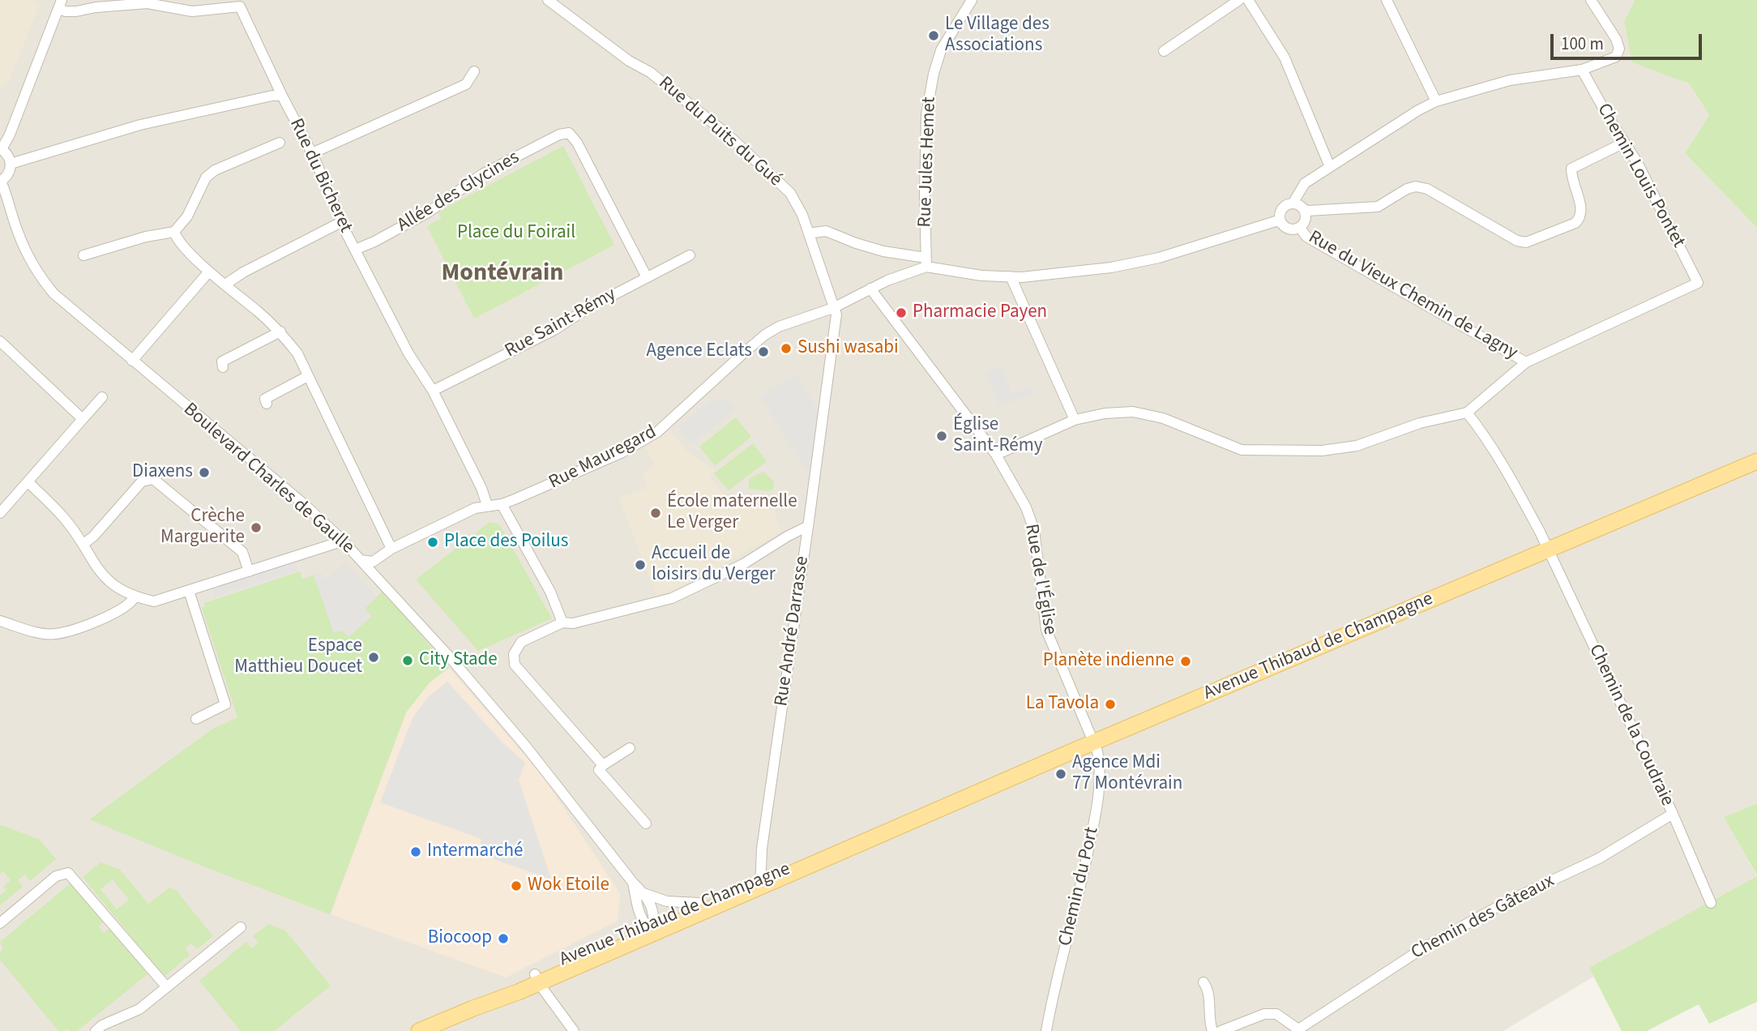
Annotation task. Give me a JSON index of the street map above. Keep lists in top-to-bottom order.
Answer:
{
  "streets": {
    "main road": ["Avenue Thibaud de Champagne"],
    "street": [
      "Rue du Puits du Gué",
      "Rue Jules Hemet",
      "Rue du Bicheret",
      "Chemin Louis Pontet",
      "Allée des Glycines",
      "Rue du Vieux Chemin de Lagny",
      "Rue Saint-Rémy",
      "Rue Mauregard",
      "Boulevard Charles de Gaulle",
      "Rue de l'Église",
      "Rue André Darrasse",
      "Chemin de la Coudraie",
      "Chemin du Port",
      "Chemin des Gâteaux"
    ]
  },
  "crossings": [
    ["Rue du Puits du Gué", "Rue Mauregard"],
    ["Rue du Puits du Gué", "Rue André Darrasse"],
    ["Rue Jules Hemet", "Rue Mauregard"],
    ["Rue du Bicheret", "Allée des Glycines"],
    ["Rue du Bicheret", "Rue Saint-Rémy"],
    ["Rue du Bicheret", "Rue Mauregard"],
    ["Chemin Louis Pontet", "Rue du Vieux Chemin de Lagny"],
    ["Allée des Glycines", "Rue Saint-Rémy"],
    ["Rue Mauregard", "Boulevard Charles de Gaulle"],
    ["Rue Mauregard", "Rue de l'Église"],
    ["Rue Mauregard", "Rue André Darrasse"],
    ["Boulevard Charles de Gaulle", "Avenue Thibaud de Champagne"],
    ["Rue de l'Église", "Avenue Thibaud de Champagne"],
    ["Rue de l'Église", "Chemin du Port"],
    ["Rue André Darrasse", "Avenue Thibaud de Champagne"],
    ["Avenue Thibaud de Champagne", "Chemin de la Coudraie"],
    ["Avenue Thibaud de Champagne", "Chemin du Port"],
    ["Chemin de la Coudraie", "Chemin des Gâteaux"]
  ],
  "districts": ["Montévrain"],
  "parks": ["Place du Foirail"],
  "places": [
    "Le Village des Associations",
    "Pharmacie Payen",
    "Sushi wasabi",
    "Agence Eclats",
    "Église Saint-Rémy",
    "Diaxens",
    "École maternelle Le Verger",
    "Crèche Marguerite",
    "Place des Poilus",
    "Accueil de loisirs du Verger",
    "Espace Matthieu Doucet",
    "City Stade",
    "Planète indienne",
    "La Tavola",
    "Agence Mdi 77 Montévrain",
    "Intermarché",
    "Wok Etoile",
    "Biocoop"
  ],
  "scale_bar": "100 m"
}
